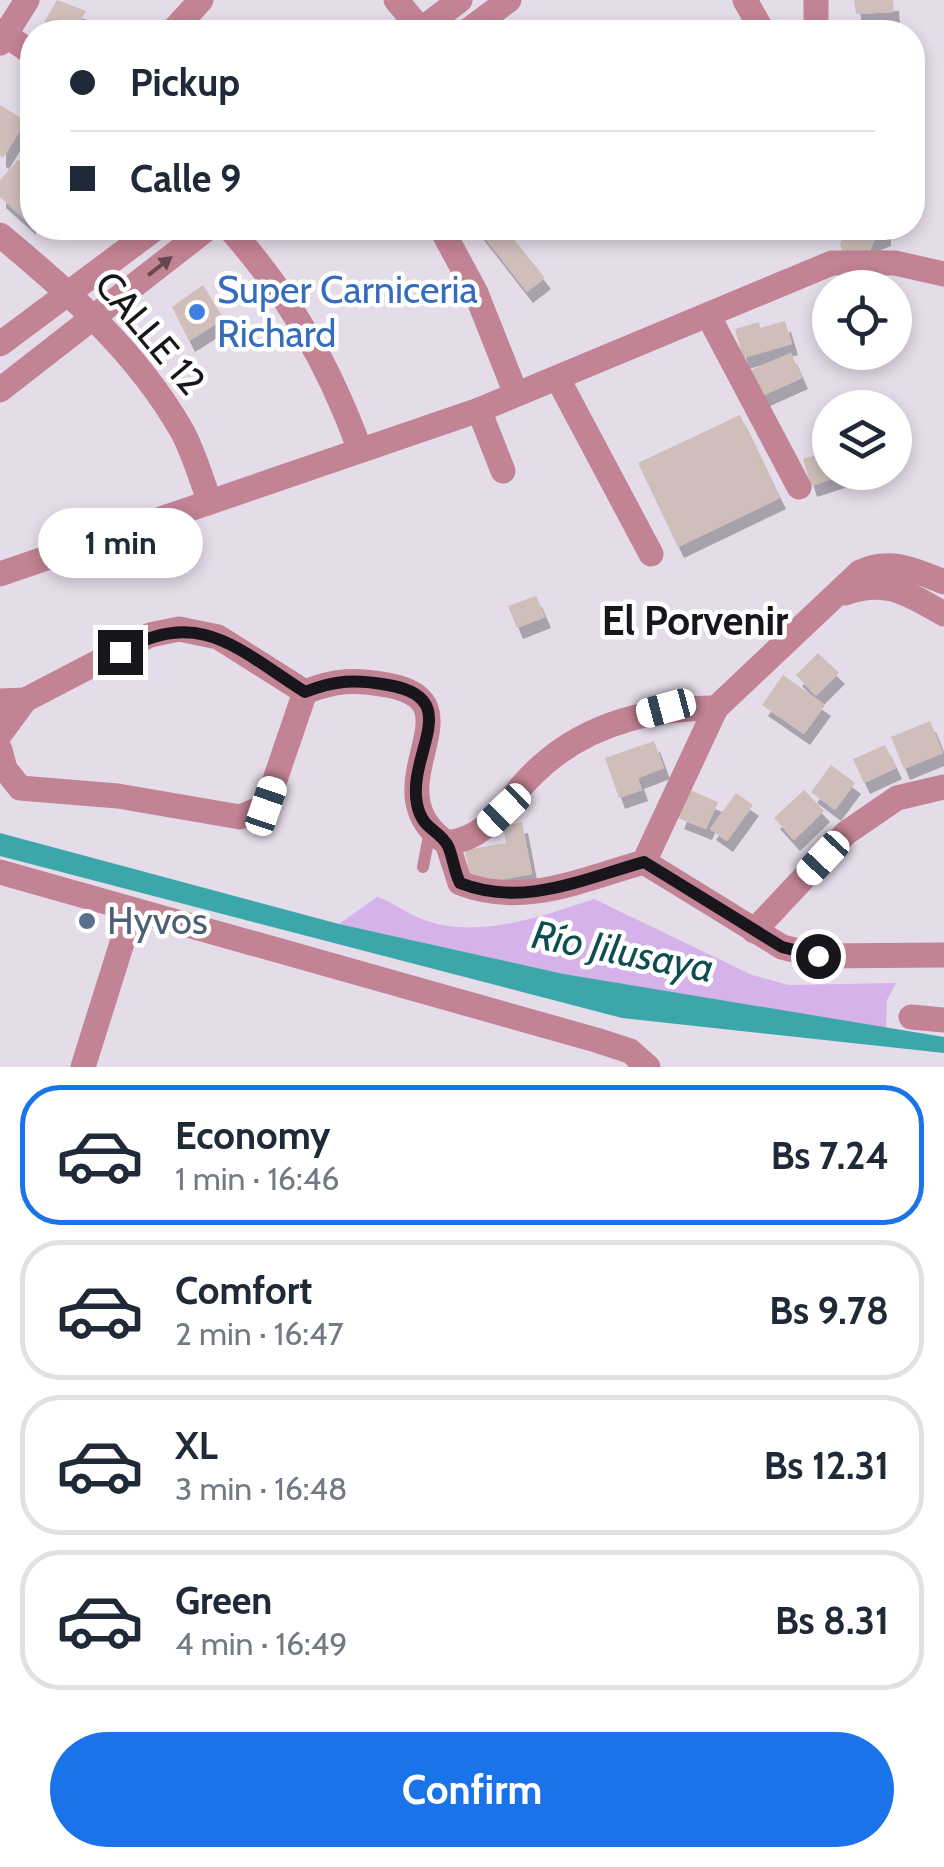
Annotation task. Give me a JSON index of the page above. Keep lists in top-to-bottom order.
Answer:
{
  "streets": {
    "street": ["CALLE 12"]
  },
  "districts": ["El Porvenir"],
  "water": ["Río Jilusaya"],
  "places": ["Super Carniceria Richard", "Hyvos"],
  "page": {
    "banner": ["Pickup", "Calle 9"],
    "bubble": "1 min",
    "list": [
      {
        "name": "Economy",
        "note": "1 min · 16:46",
        "value": "Bs 7.24"
      },
      {
        "name": "Comfort",
        "note": "2 min · 16:47",
        "value": "Bs 9.78"
      },
      {
        "name": "XL",
        "note": "3 min · 16:48",
        "value": "Bs 12.31"
      },
      {
        "name": "Green",
        "note": "4 min · 16:49",
        "value": "Bs 8.31"
      }
    ],
    "buttons": "Confirm"
  }
}
